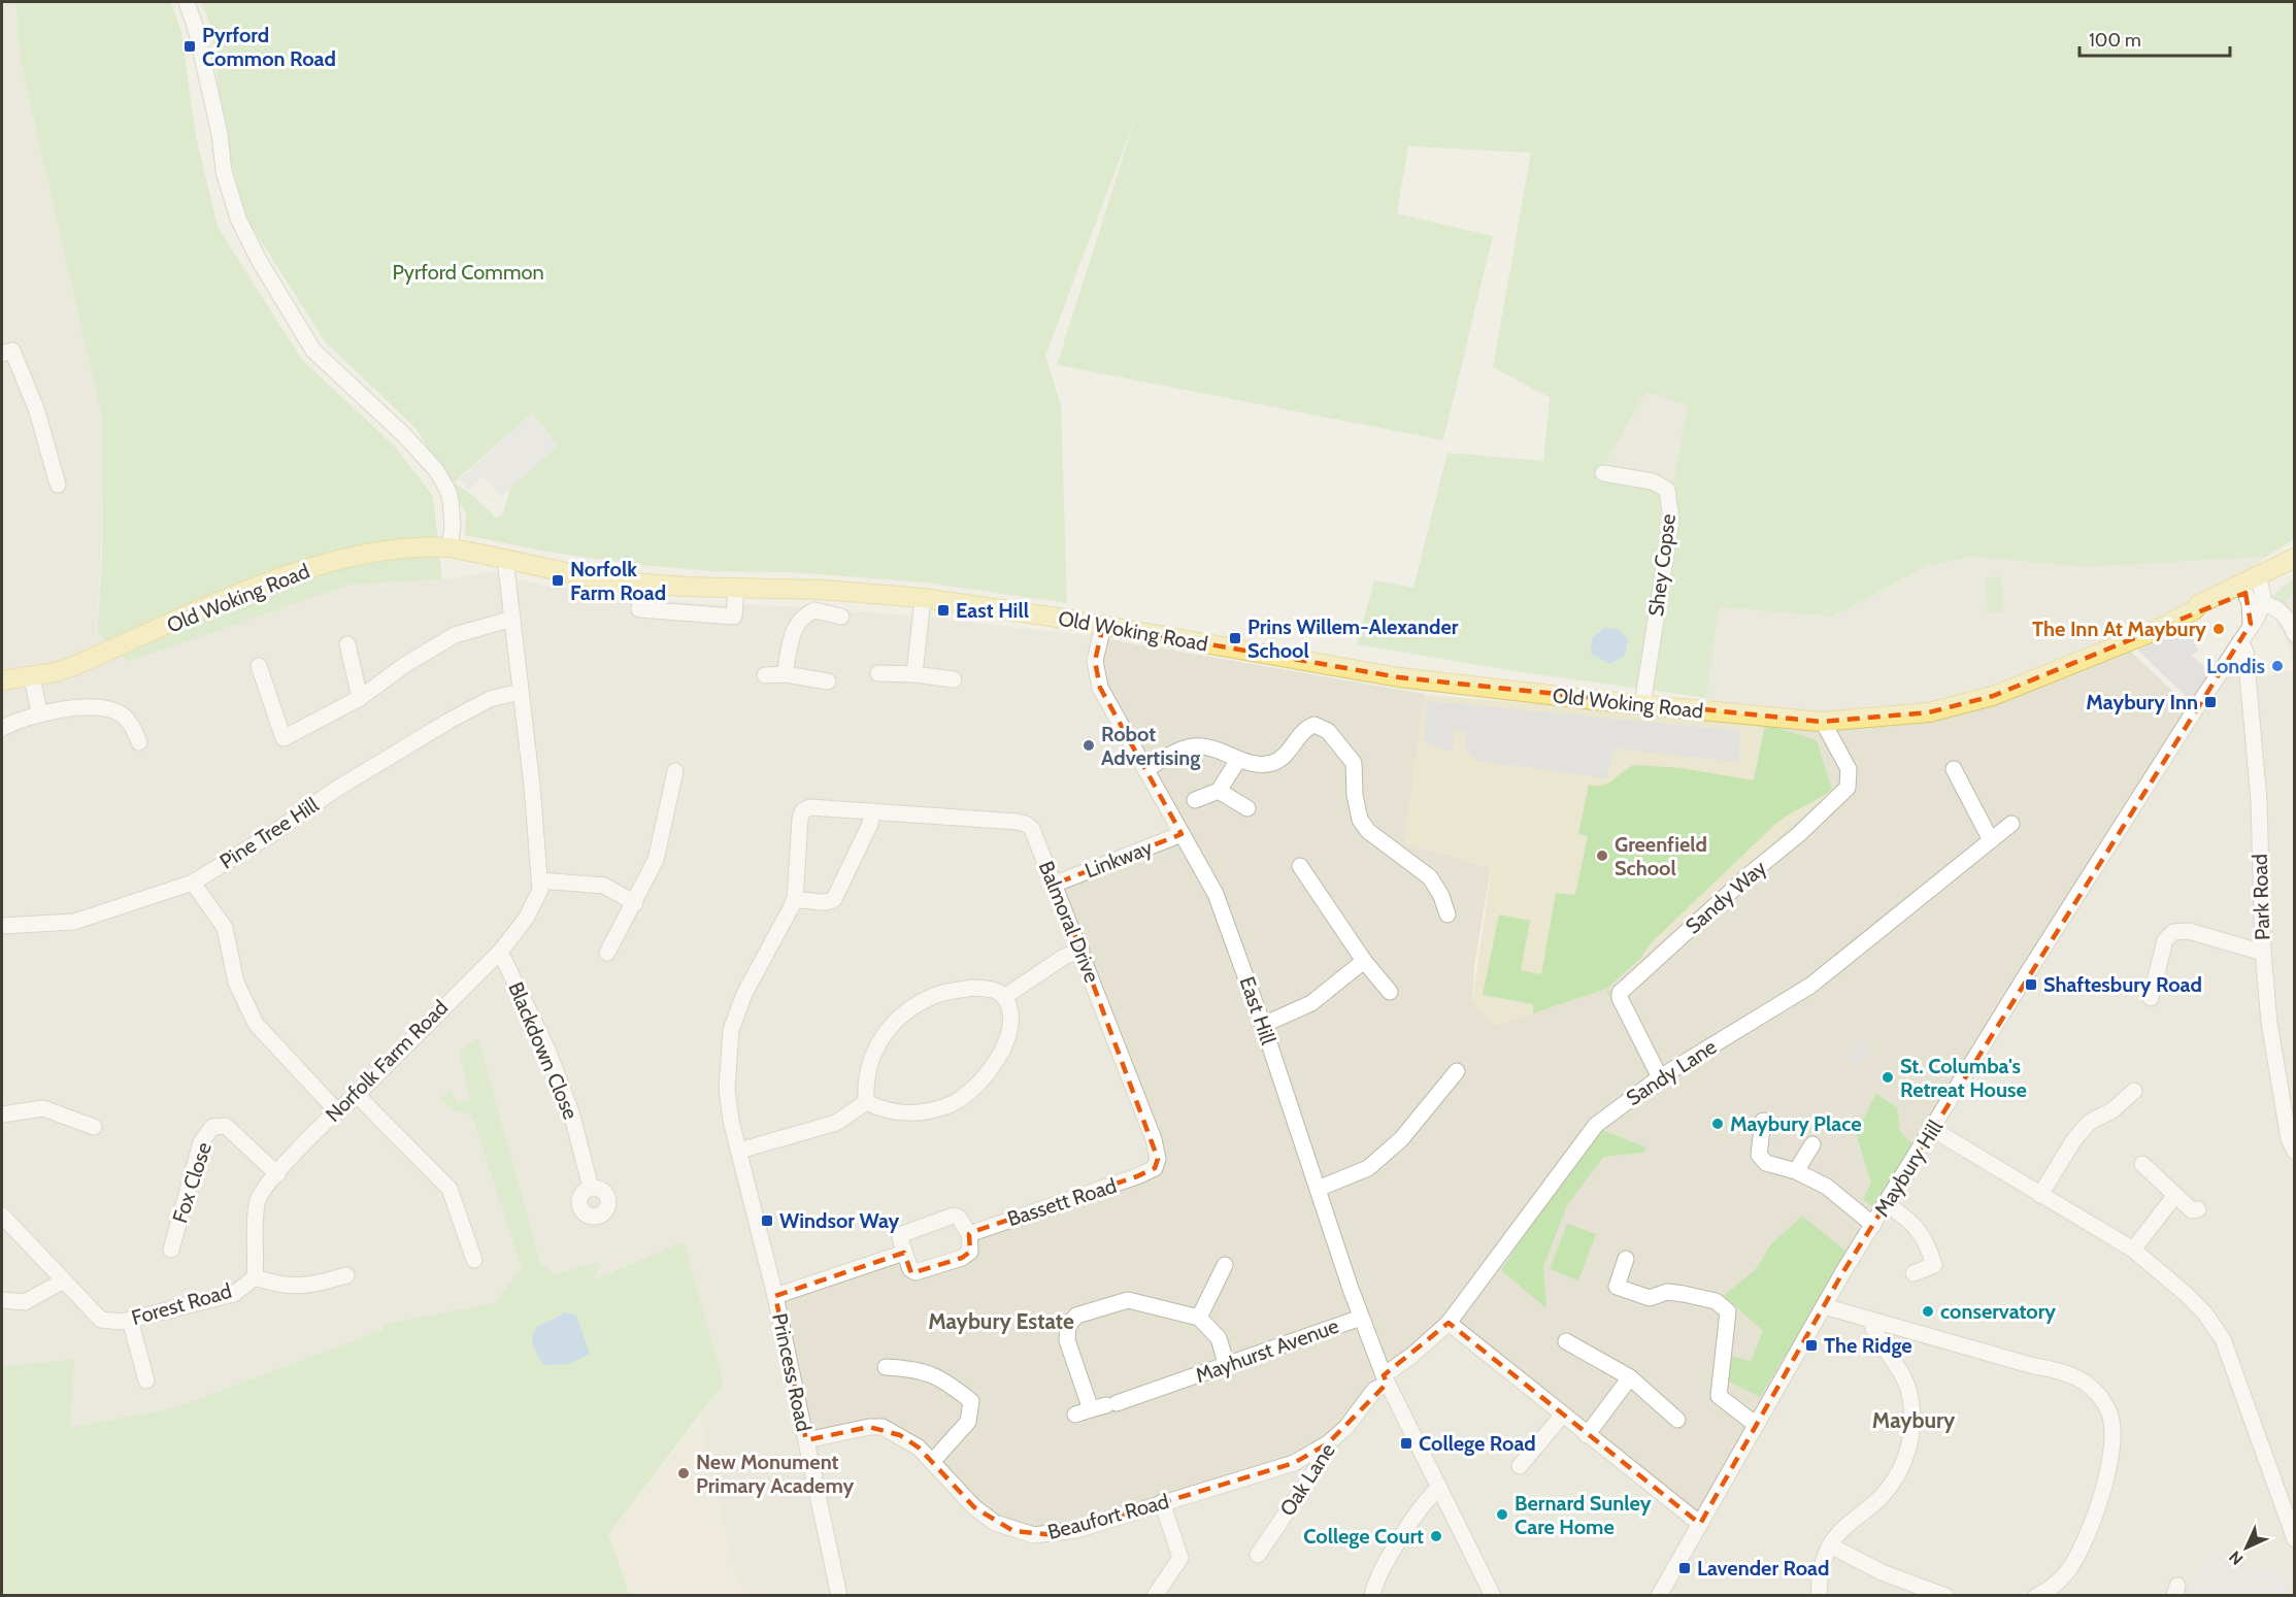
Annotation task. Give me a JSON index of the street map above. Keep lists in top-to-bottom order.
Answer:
{
  "streets": {
    "main road": ["Old Woking Road"],
    "street": [
      "Shey Copse",
      "Pine Tree Hill",
      "Linkway",
      "Sandy Way",
      "Park Road",
      "Balmoral Drive",
      "East Hill",
      "Blackdown Close",
      "Norfolk Farm Road",
      "Sandy Lane",
      "Maybury Hill",
      "Fox Close",
      "Bassett Road",
      "Forest Road",
      "Mayhurst Avenue",
      "Princess Road",
      "Oak Lane",
      "Beaufort Road"
    ]
  },
  "crossings": [
    ["Shey Copse", "Old Woking Road"],
    ["Old Woking Road", "Sandy Way"],
    ["Old Woking Road", "East Hill"],
    ["Old Woking Road", "Norfolk Farm Road"],
    ["Pine Tree Hill", "Norfolk Farm Road"],
    ["Linkway", "Balmoral Drive"],
    ["Linkway", "East Hill"],
    ["Sandy Way", "Sandy Lane"],
    ["Park Road", "Maybury Hill"],
    ["Balmoral Drive", "Bassett Road"],
    ["Balmoral Drive", "Princess Road"],
    ["East Hill", "Sandy Lane"],
    ["East Hill", "Mayhurst Avenue"],
    ["East Hill", "Oak Lane"],
    ["Blackdown Close", "Norfolk Farm Road"],
    ["Norfolk Farm Road", "Fox Close"],
    ["Norfolk Farm Road", "Forest Road"],
    ["Sandy Lane", "Oak Lane"],
    ["Princess Road", "Beaufort Road"],
    ["Oak Lane", "Beaufort Road"]
  ],
  "districts": ["Maybury Estate", "Maybury"],
  "parks": ["Pyrford Common"],
  "places": {
    "transit": [
      "Pyrford Common Road",
      "Norfolk Farm Road",
      "East Hill",
      "Prins Willem-Alexander School",
      "Maybury Inn",
      "Shaftesbury Road",
      "Windsor Way",
      "The Ridge",
      "College Road",
      "Lavender Road"
    ],
    "other": [
      "The Inn At Maybury",
      "Londis",
      "Robot Advertising",
      "Greenfield School",
      "St. Columba's Retreat House",
      "Maybury Place",
      "conservatory",
      "New Monument Primary Academy",
      "Bernard Sunley Care Home",
      "College Court"
    ]
  },
  "scale_bar": "100 m",
  "north": "bottom left"
}
